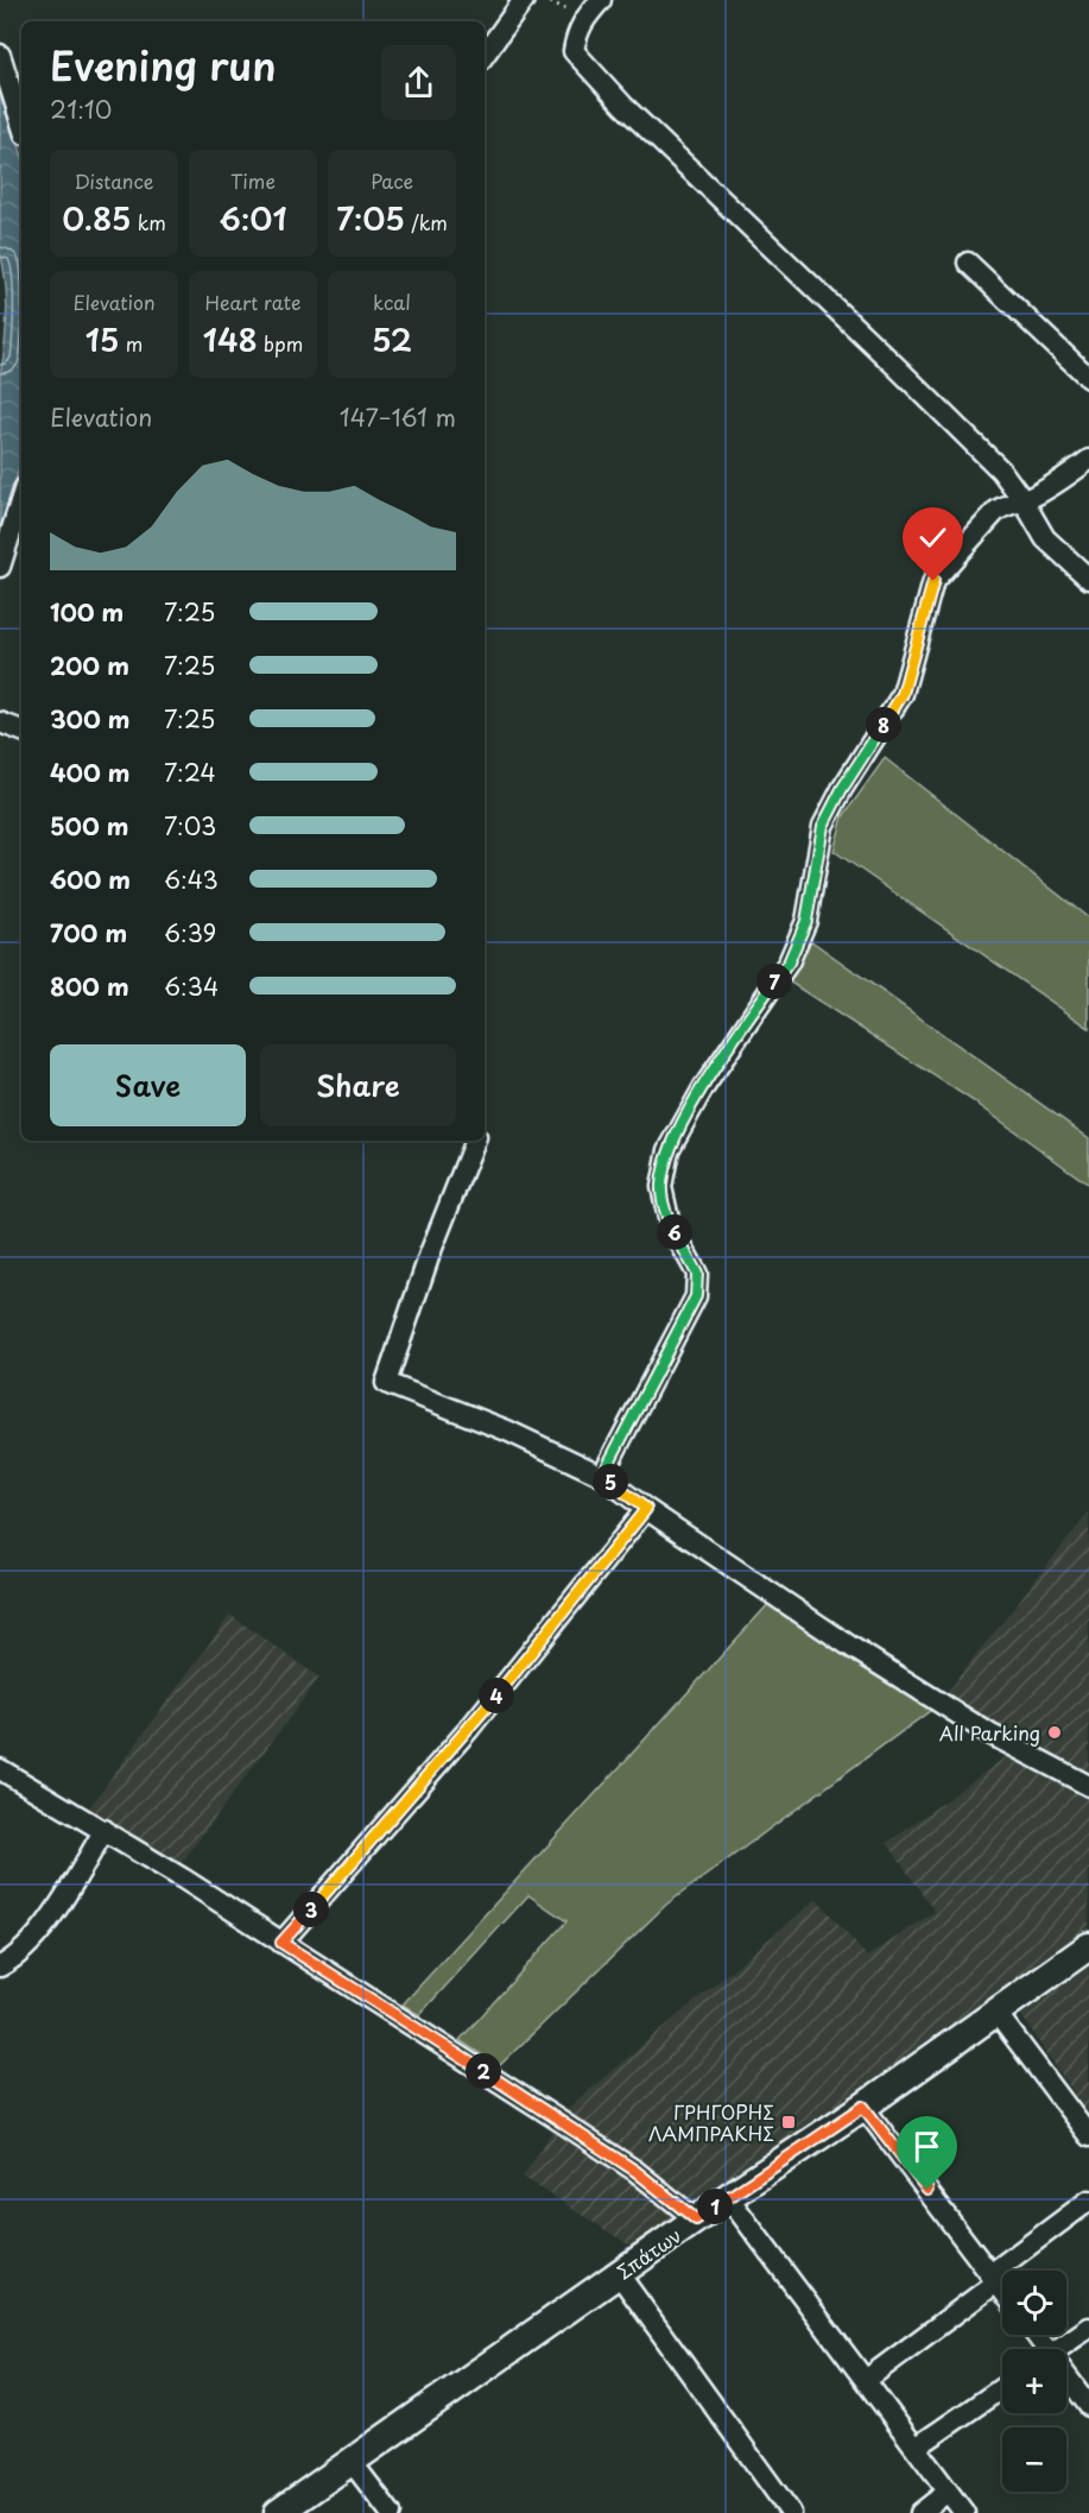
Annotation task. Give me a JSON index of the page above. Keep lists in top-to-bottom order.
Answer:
{
  "streets": {
    "main road": ["Σπάτων"]
  },
  "places": {
    "other": ["All Parking"],
    "transit": ["ΓΡΗΓΟΡΗΣ ΛΑΜΠΡΑΚΗΣ"]
  },
  "page": {
    "heading": ["Evening run", "21:10"],
    "stats": [
      ["Distance", "0.85 km"],
      ["Time", "6:01"],
      ["Pace", "7:05 /km"],
      ["Elevation", "15 m"],
      ["Heart rate", "148 bpm"],
      ["kcal", "52"]
    ],
    "chart": ["Elevation", "147–161 m"],
    "list": [
      {
        "name": "100 m",
        "note": "7:25"
      },
      {
        "name": "200 m",
        "note": "7:25"
      },
      {
        "name": "300 m",
        "note": "7:25"
      },
      {
        "name": "400 m",
        "note": "7:24"
      },
      {
        "name": "500 m",
        "note": "7:03"
      },
      {
        "name": "600 m",
        "note": "6:43"
      },
      {
        "name": "700 m",
        "note": "6:39"
      },
      {
        "name": "800 m",
        "note": "6:34"
      }
    ],
    "pins": [
      "8",
      "7",
      "6",
      "5",
      "4",
      "3",
      "2",
      "1"
    ],
    "buttons": ["Save", "Share"],
    "map_buttons": ["+", "−"]
  }
}
